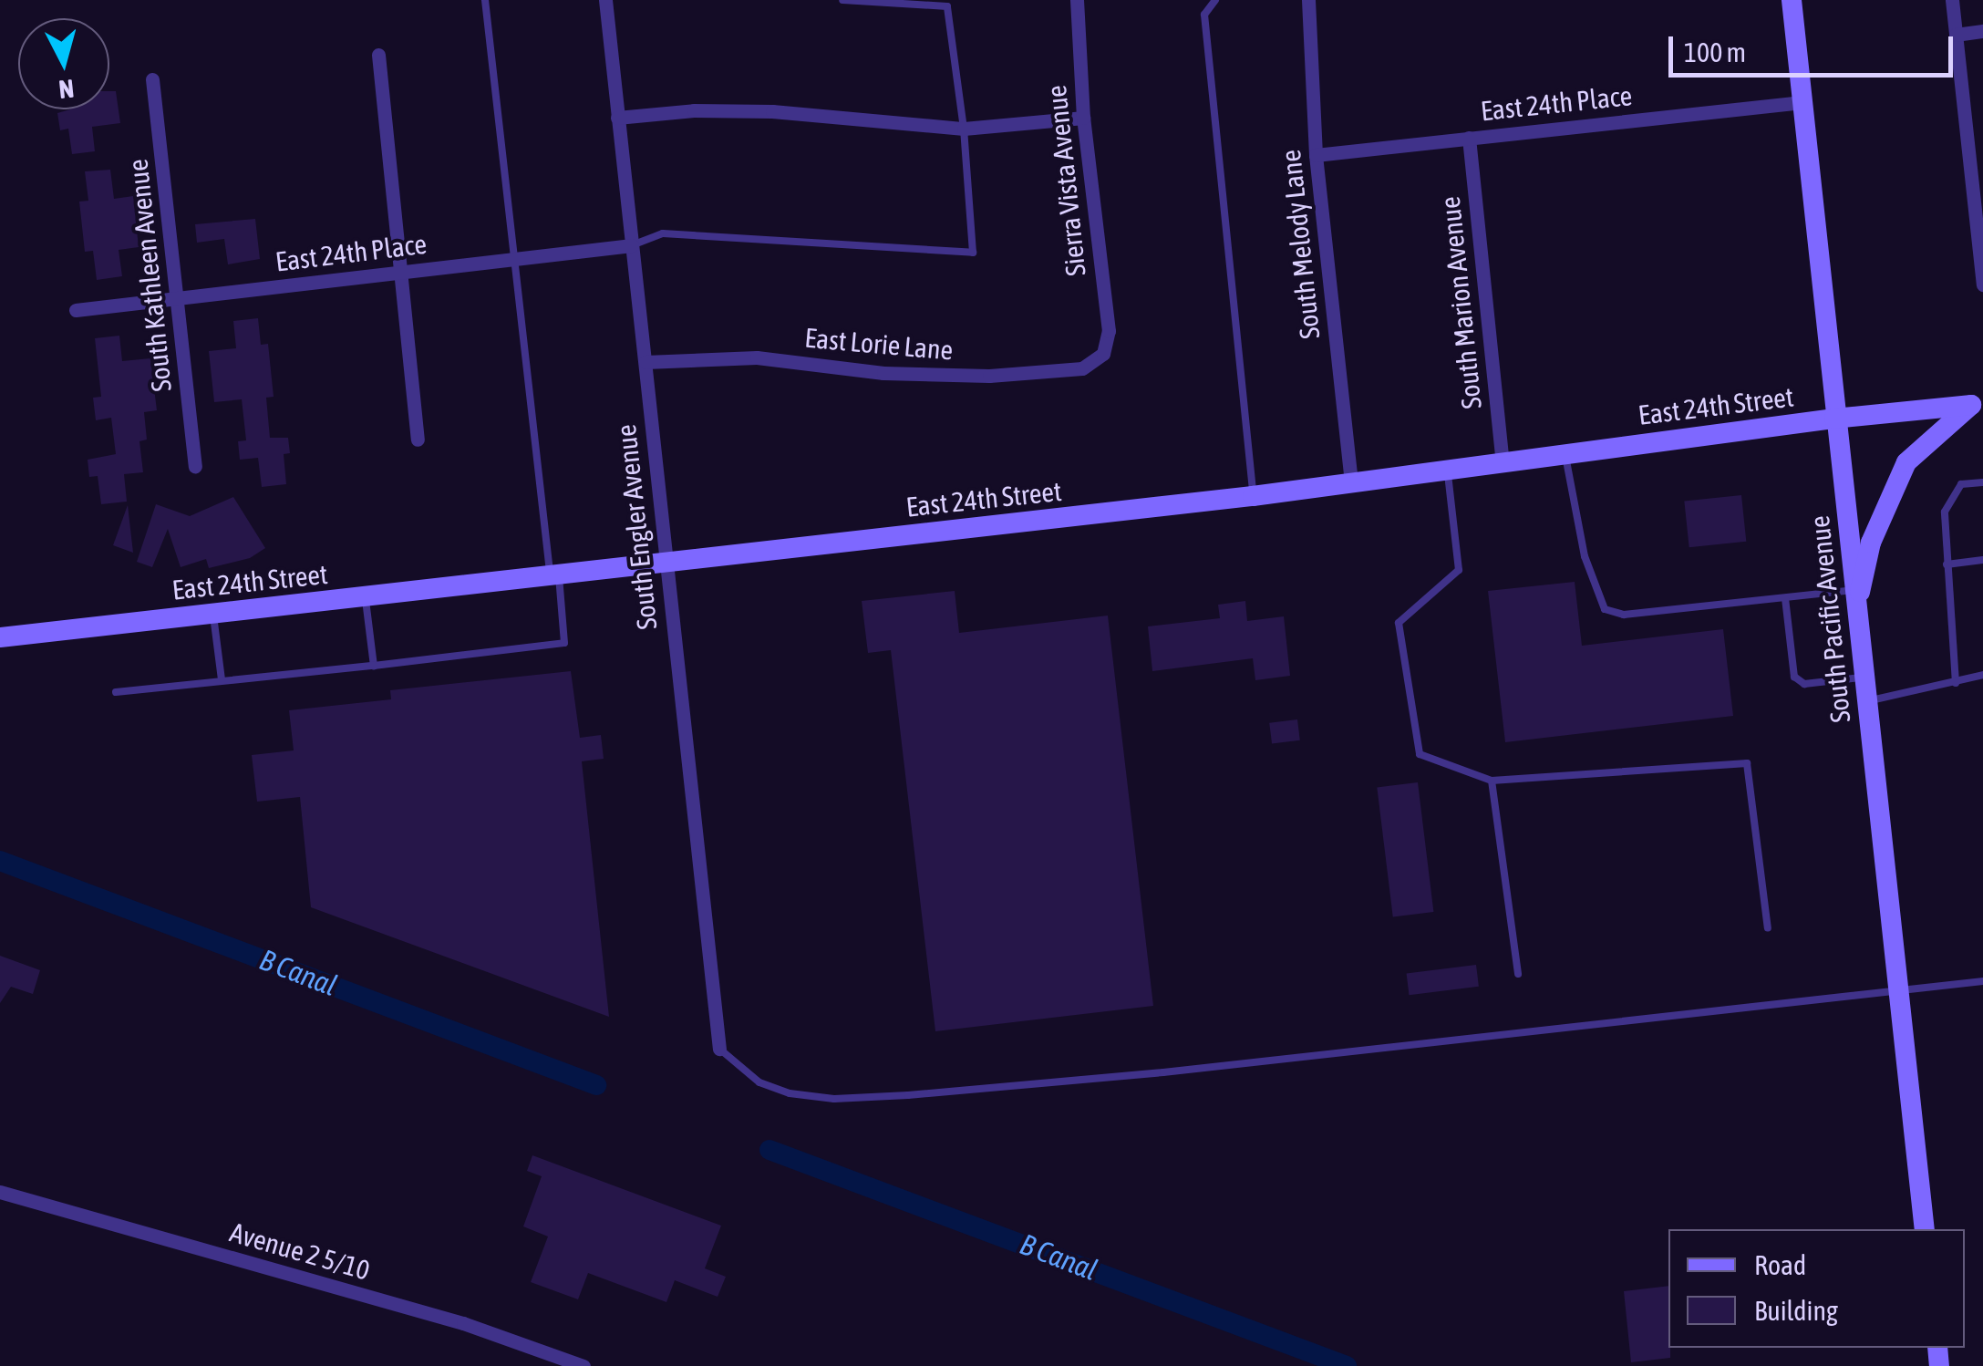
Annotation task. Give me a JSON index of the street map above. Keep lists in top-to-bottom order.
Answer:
{
  "streets": {
    "main road": ["East 24th Street", "South Pacific Avenue"],
    "street": [
      "East 24th Place",
      "Sierra Vista Avenue",
      "South Melody Lane",
      "South Kathleen Avenue",
      "South Marion Avenue",
      "East Lorie Lane",
      "South Engler Avenue",
      "Avenue 2 5/10"
    ]
  },
  "crossings": [
    ["East 24th Place", "South Melody Lane"],
    ["East 24th Place", "South Kathleen Avenue"],
    ["East 24th Place", "South Marion Avenue"],
    ["East 24th Place", "South Engler Avenue"],
    ["East 24th Place", "South Pacific Avenue"],
    ["Sierra Vista Avenue", "East Lorie Lane"],
    ["South Melody Lane", "East 24th Street"],
    ["South Marion Avenue", "East 24th Street"],
    ["East Lorie Lane", "South Engler Avenue"],
    ["East 24th Street", "South Engler Avenue"],
    ["East 24th Street", "South Pacific Avenue"]
  ],
  "water": ["B Canal"],
  "legend": ["Road", "Building"],
  "scale_bar": "100 m",
  "north": "bottom"
}
